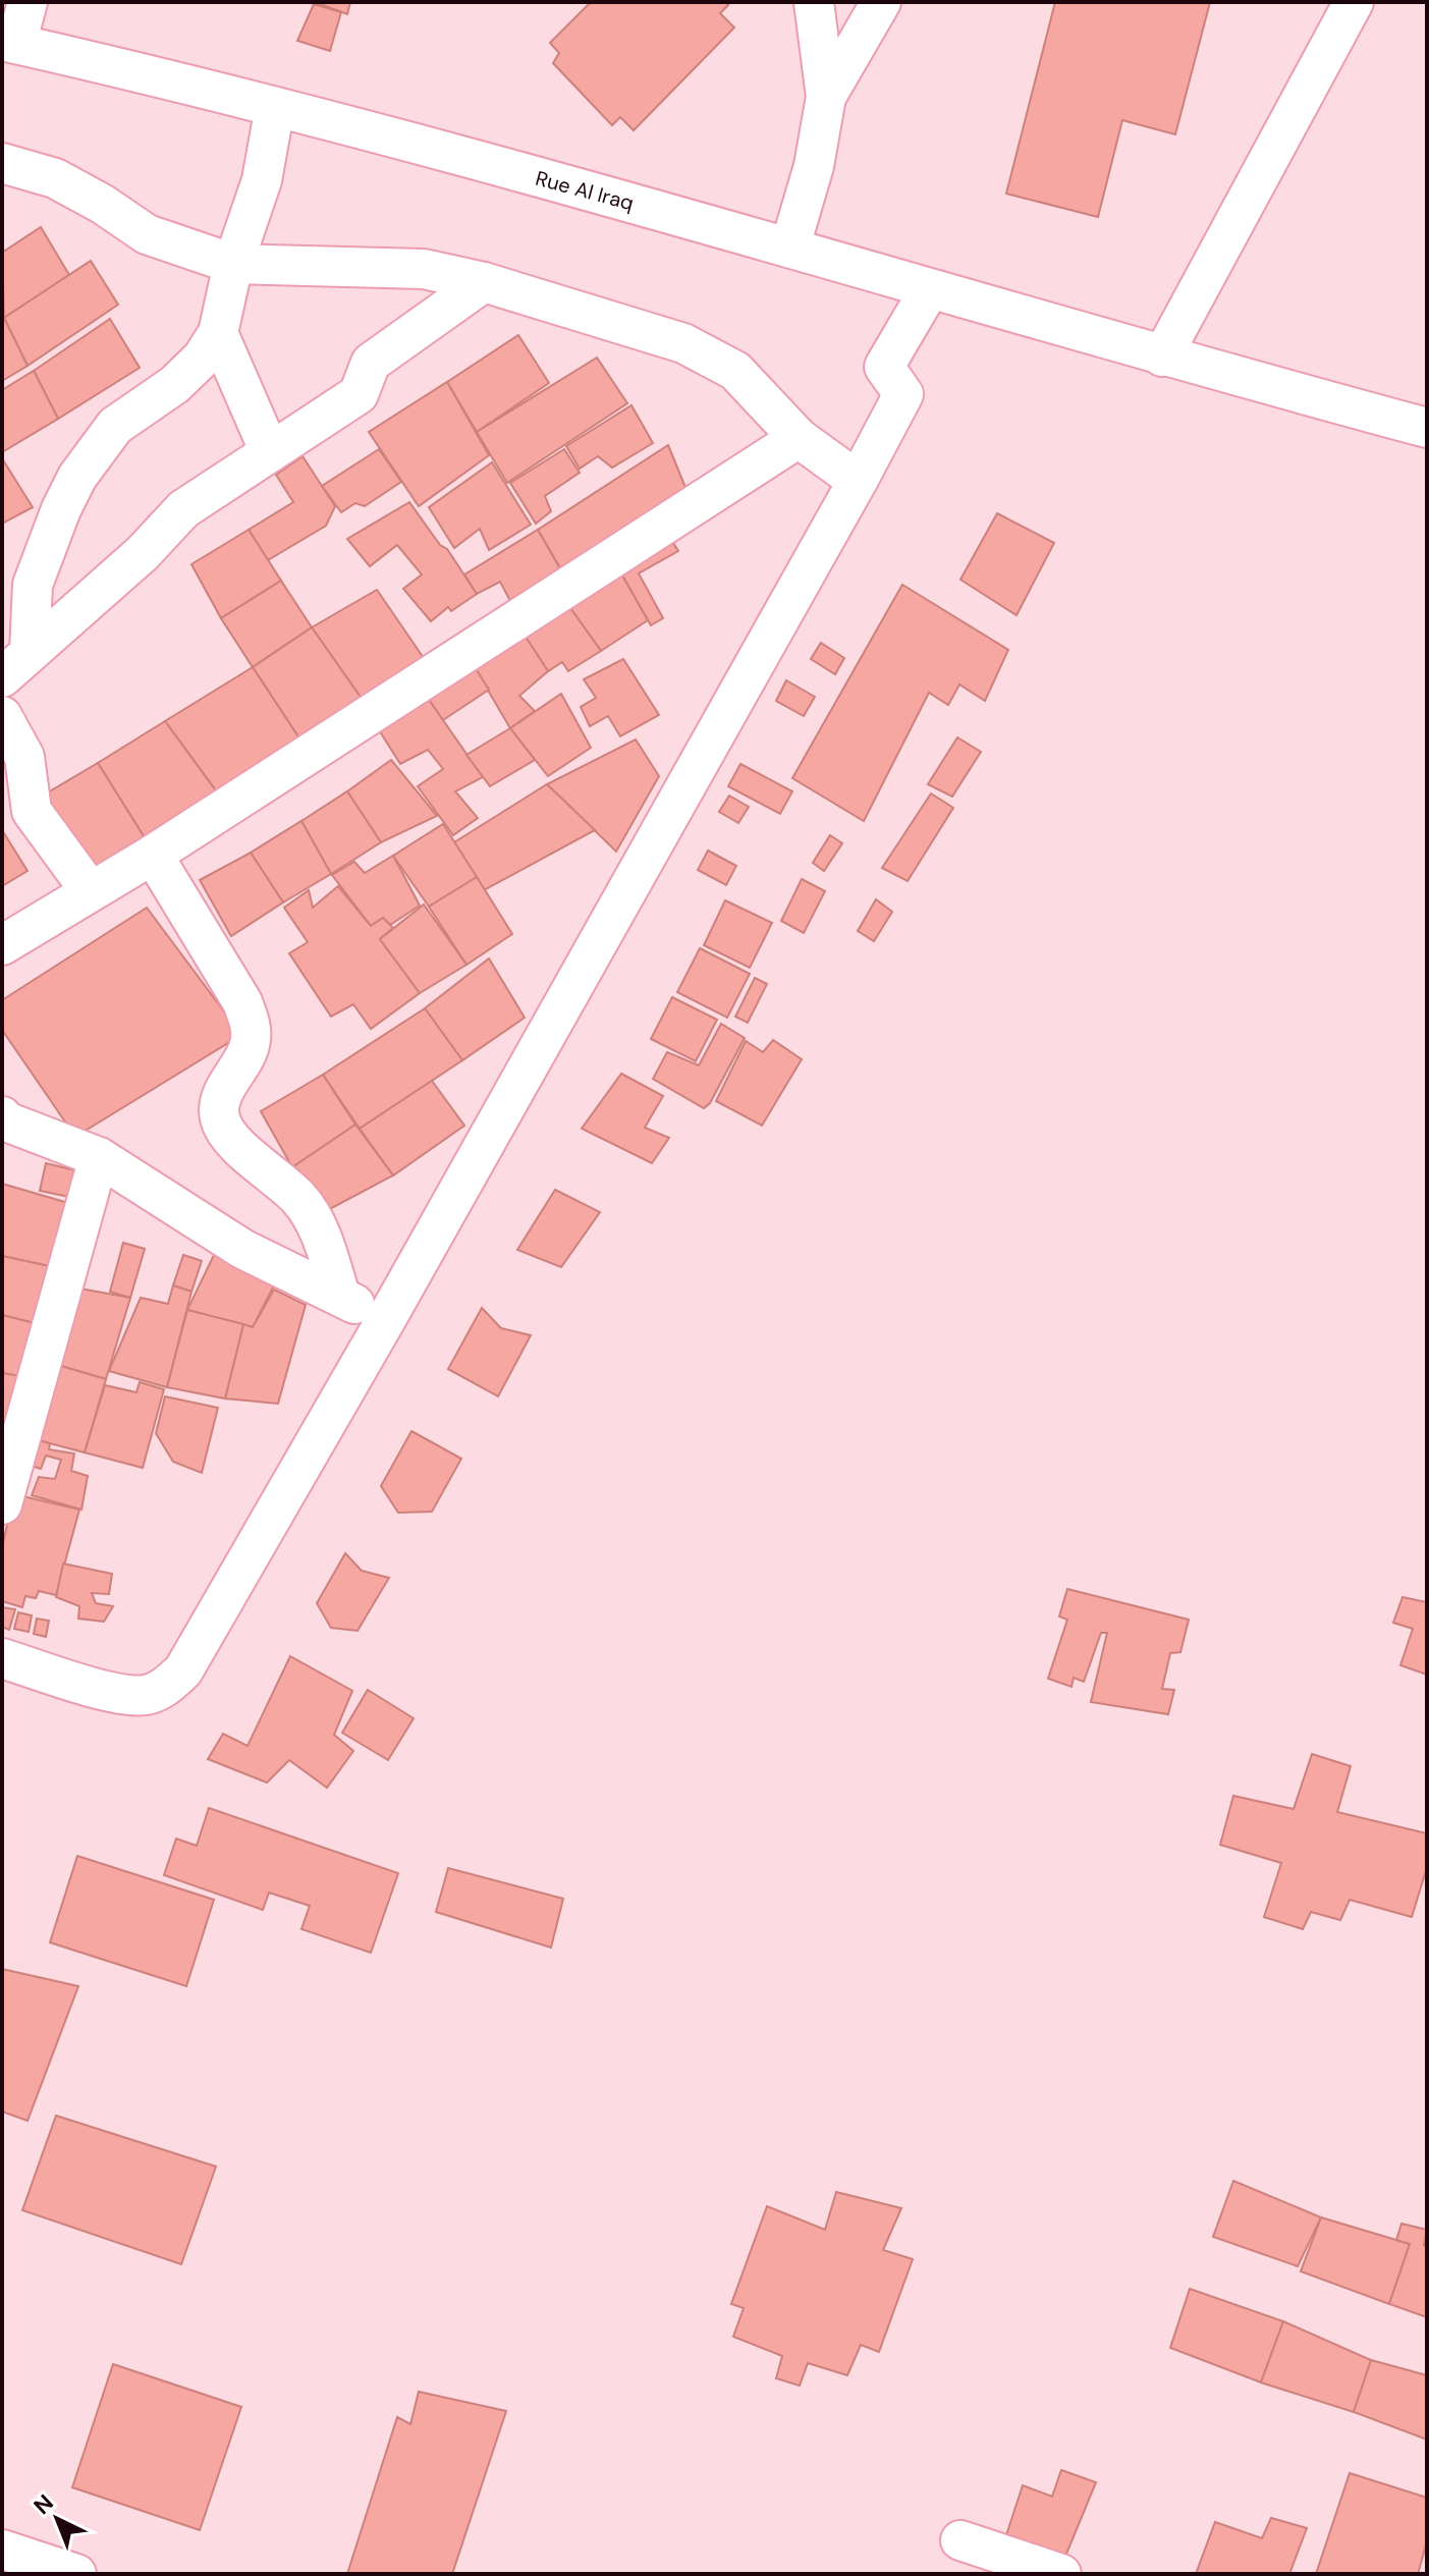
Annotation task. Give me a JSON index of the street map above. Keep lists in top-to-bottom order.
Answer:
{
  "streets": {
    "street": ["Rue Al Iraq"]
  },
  "north": "top left"
}
